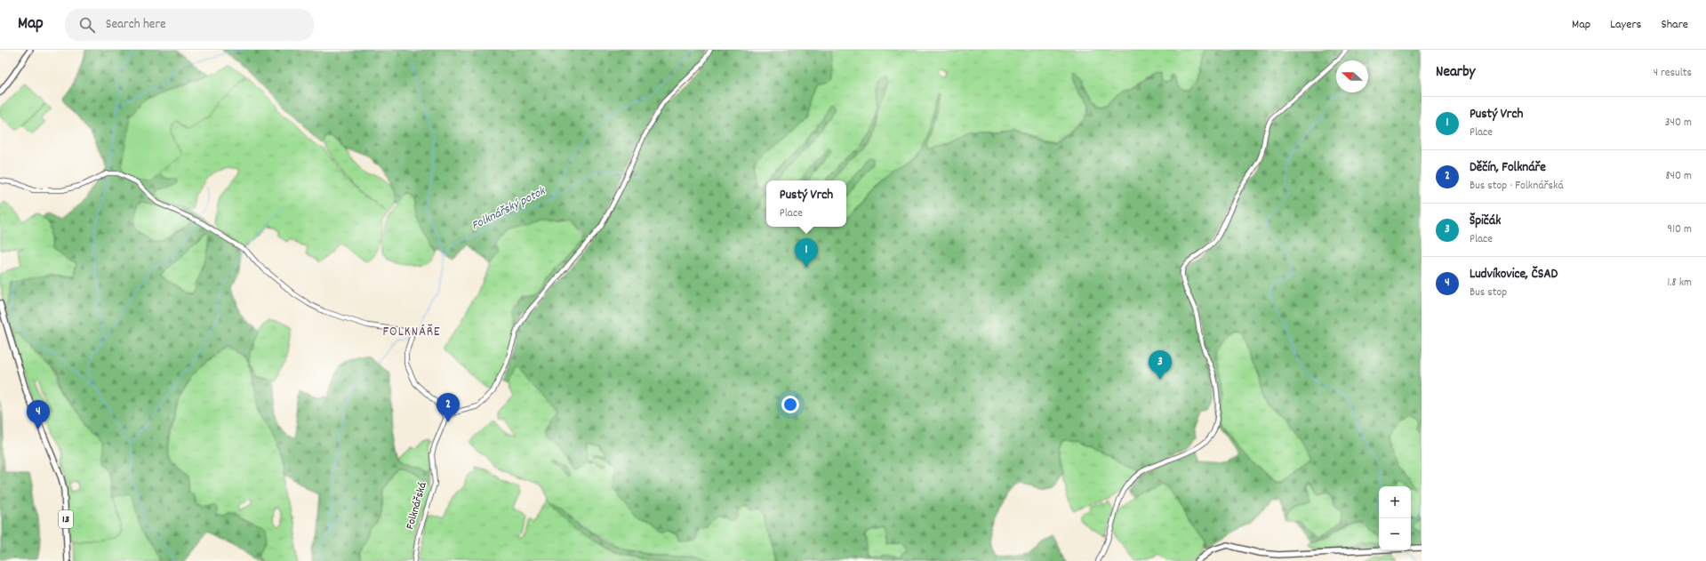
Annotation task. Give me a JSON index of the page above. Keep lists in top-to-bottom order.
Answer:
{
  "streets": {
    "main road": ["13"],
    "street": ["Folknářská"]
  },
  "districts": ["FOLKNÁŘE"],
  "water": ["Folknářský potok"],
  "north": "left",
  "page": {
    "header": "Map",
    "search": "Search here",
    "nav": ["Map", "Layers", "Share"],
    "heading": ["Nearby", "4 results"],
    "list": [
      {
        "mark": "1",
        "name": "Pustý Vrch",
        "note": "Place",
        "value": "340 m"
      },
      {
        "mark": "2",
        "name": "Děčín, Folknáře",
        "note": "Bus stop · Folknářská",
        "value": "840 m"
      },
      {
        "mark": "3",
        "name": "Špičák",
        "note": "Place",
        "value": "910 m"
      },
      {
        "mark": "4",
        "name": "Ludvíkovice, ČSAD",
        "note": "Bus stop",
        "value": "1.8 km"
      }
    ],
    "popup": ["Pustý Vrch", "Place"],
    "pins": [
      "1",
      "3",
      "2",
      "4"
    ],
    "map_buttons": ["+", "−"]
  }
}
